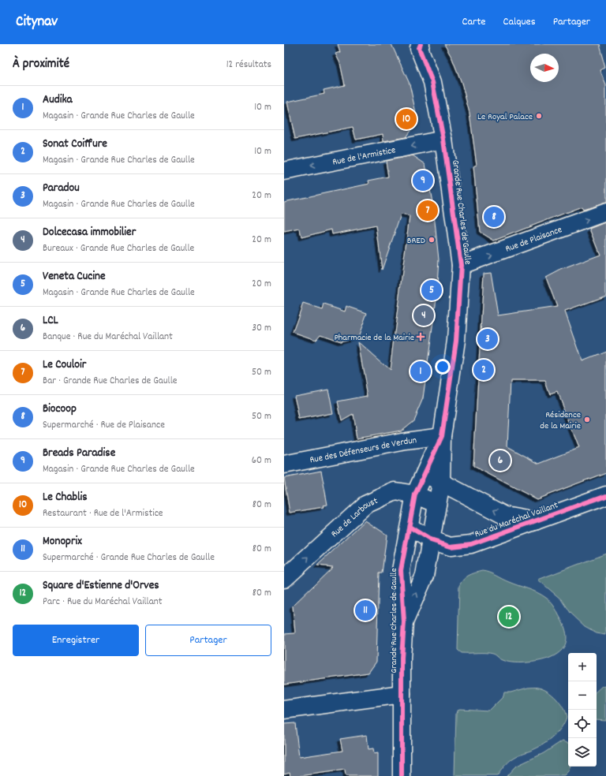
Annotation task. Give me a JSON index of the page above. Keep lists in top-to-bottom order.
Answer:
{
  "streets": {
    "street": [
      "Rue de l'Armistice",
      "Grande Rue Charles de Gaulle",
      "Rue de Plaisance",
      "Rue des Défenseurs de Verdun",
      "Rue de Larboust",
      "Rue du Maréchal Vaillant"
    ]
  },
  "crossings": [
    ["Rue de l'Armistice", "Grande Rue Charles de Gaulle"],
    ["Grande Rue Charles de Gaulle", "Rue de Plaisance"],
    ["Grande Rue Charles de Gaulle", "Rue des Défenseurs de Verdun"],
    ["Grande Rue Charles de Gaulle", "Rue de Larboust"],
    ["Grande Rue Charles de Gaulle", "Rue du Maréchal Vaillant"]
  ],
  "one_way": ["Rue de l'Armistice", "Rue de Plaisance", "Rue de Larboust"],
  "places": {
    "other": ["Le Royal Palace", "BRED", "Résidence de la Mairie"],
    "health": ["Pharmacie de la Mairie"]
  },
  "north": "right",
  "page": {
    "header": "Citynav",
    "nav": ["Carte", "Calques", "Partager"],
    "heading": ["À proximité", "12 résultats"],
    "list": [
      {
        "mark": "1",
        "name": "Audika",
        "note": "Magasin · Grande Rue Charles de Gaulle",
        "value": "10 m"
      },
      {
        "mark": "2",
        "name": "Sonat Coiffure",
        "note": "Magasin · Grande Rue Charles de Gaulle",
        "value": "10 m"
      },
      {
        "mark": "3",
        "name": "Paradou",
        "note": "Magasin · Grande Rue Charles de Gaulle",
        "value": "20 m"
      },
      {
        "mark": "4",
        "name": "Dolcecasa immobilier",
        "note": "Bureaux · Grande Rue Charles de Gaulle",
        "value": "20 m"
      },
      {
        "mark": "5",
        "name": "Veneta Cucine",
        "note": "Magasin · Grande Rue Charles de Gaulle",
        "value": "20 m"
      },
      {
        "mark": "6",
        "name": "LCL",
        "note": "Banque · Rue du Maréchal Vaillant",
        "value": "30 m"
      },
      {
        "mark": "7",
        "name": "Le Couloir",
        "note": "Bar · Grande Rue Charles de Gaulle",
        "value": "50 m"
      },
      {
        "mark": "8",
        "name": "Biocoop",
        "note": "Supermarché · Rue de Plaisance",
        "value": "50 m"
      },
      {
        "mark": "9",
        "name": "Breads Paradise",
        "note": "Magasin · Grande Rue Charles de Gaulle",
        "value": "60 m"
      },
      {
        "mark": "10",
        "name": "Le Chablis",
        "note": "Restaurant · Rue de l'Armistice",
        "value": "80 m"
      },
      {
        "mark": "11",
        "name": "Monoprix",
        "note": "Supermarché · Grande Rue Charles de Gaulle",
        "value": "80 m"
      },
      {
        "mark": "12",
        "name": "Square d'Estienne d'Orves",
        "note": "Parc · Rue du Maréchal Vaillant",
        "value": "80 m"
      }
    ],
    "pins": [
      "10",
      "9",
      "7",
      "8",
      "5",
      "4",
      "3",
      "2",
      "1",
      "6",
      "11",
      "12"
    ],
    "buttons": ["Enregistrer", "Partager"],
    "map_buttons": ["+", "−"]
  }
}
